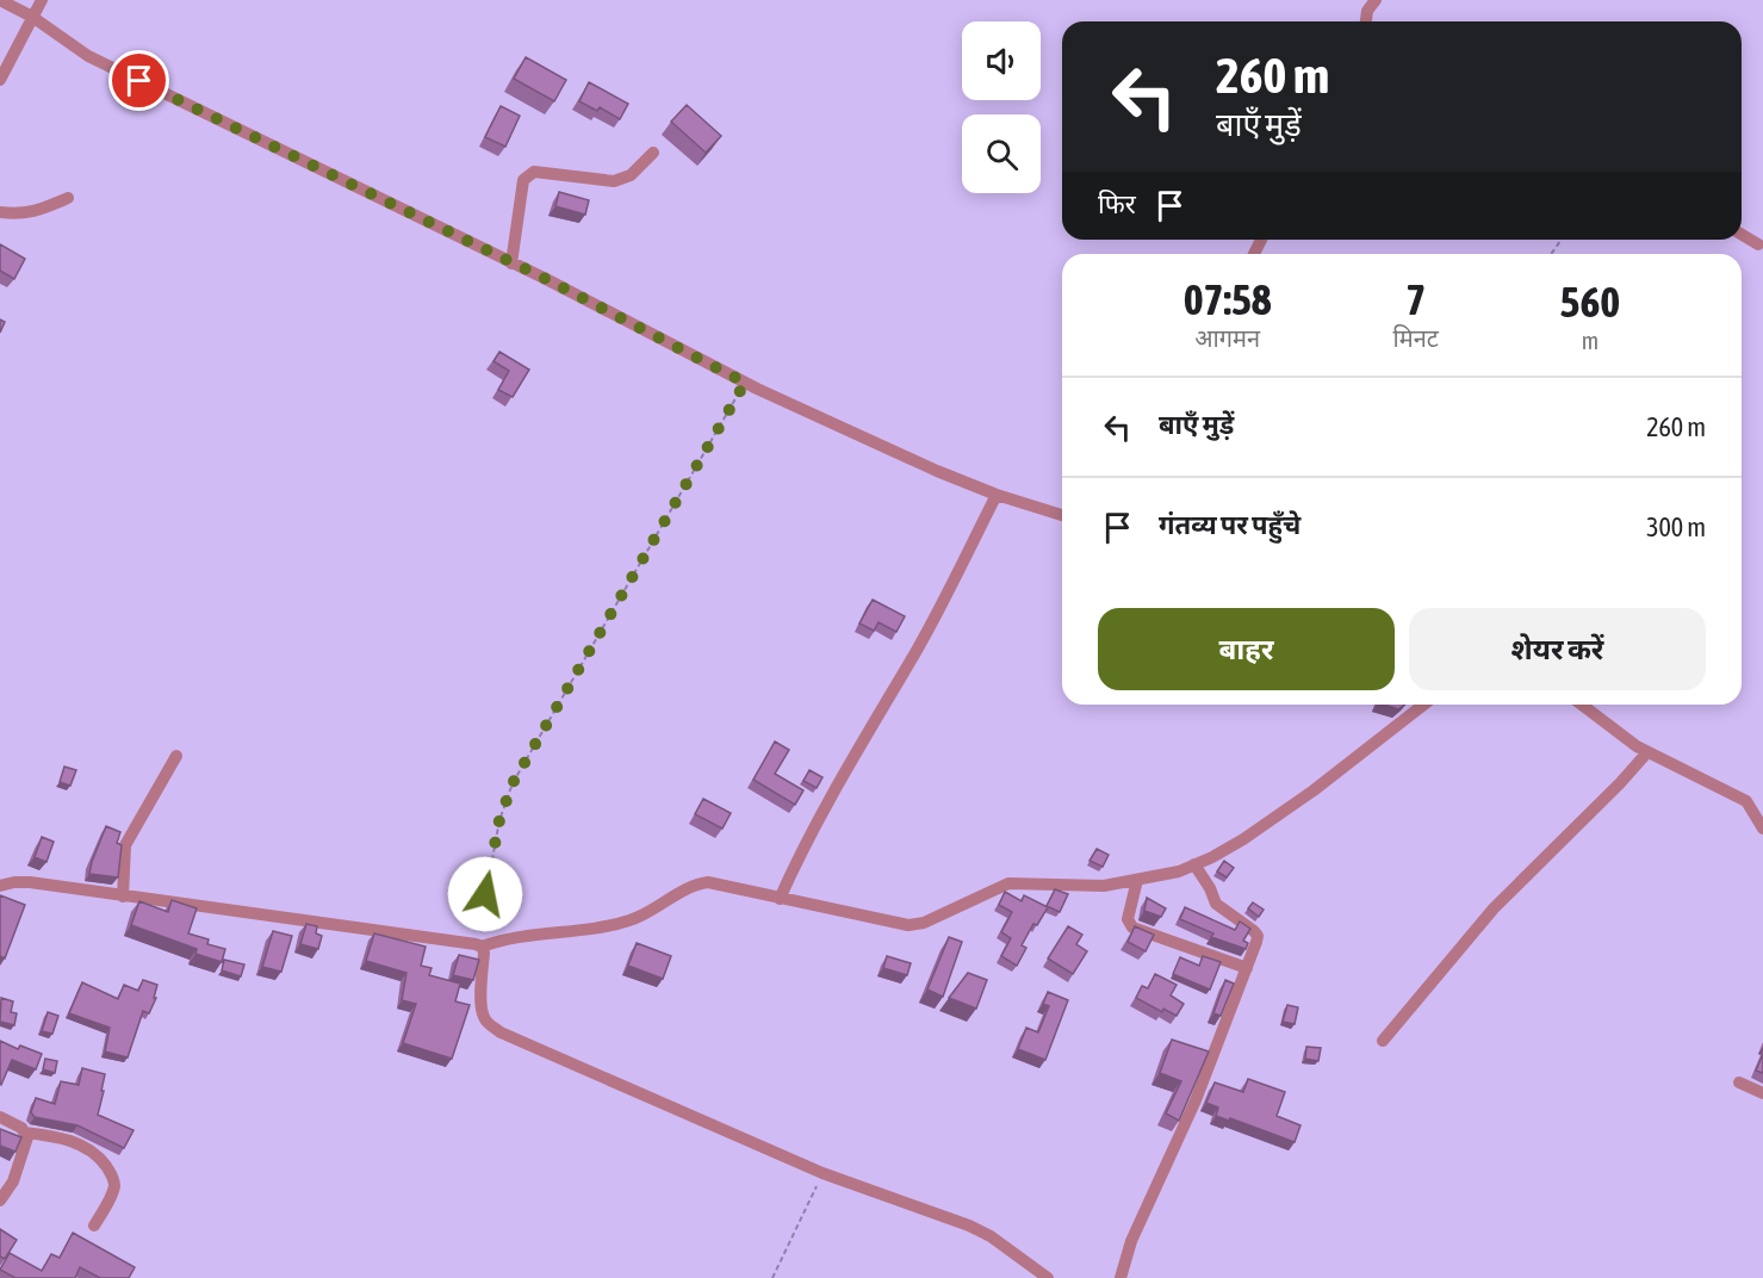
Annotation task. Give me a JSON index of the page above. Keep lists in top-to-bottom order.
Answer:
{
  "page": {
    "turn": ["260 m", "बाएँ मुड़ें"],
    "then": "फिर",
    "eta": [
      "07:58",
      "आगमन",
      "7",
      "मिनट",
      "560",
      "m"
    ],
    "list": [
      {
        "name": "बाएँ मुड़ें",
        "value": "260 m"
      },
      {
        "name": "गंतव्य पर पहुँचे",
        "value": "300 m"
      }
    ],
    "buttons": ["बाहर", "शेयर करें"]
  }
}
